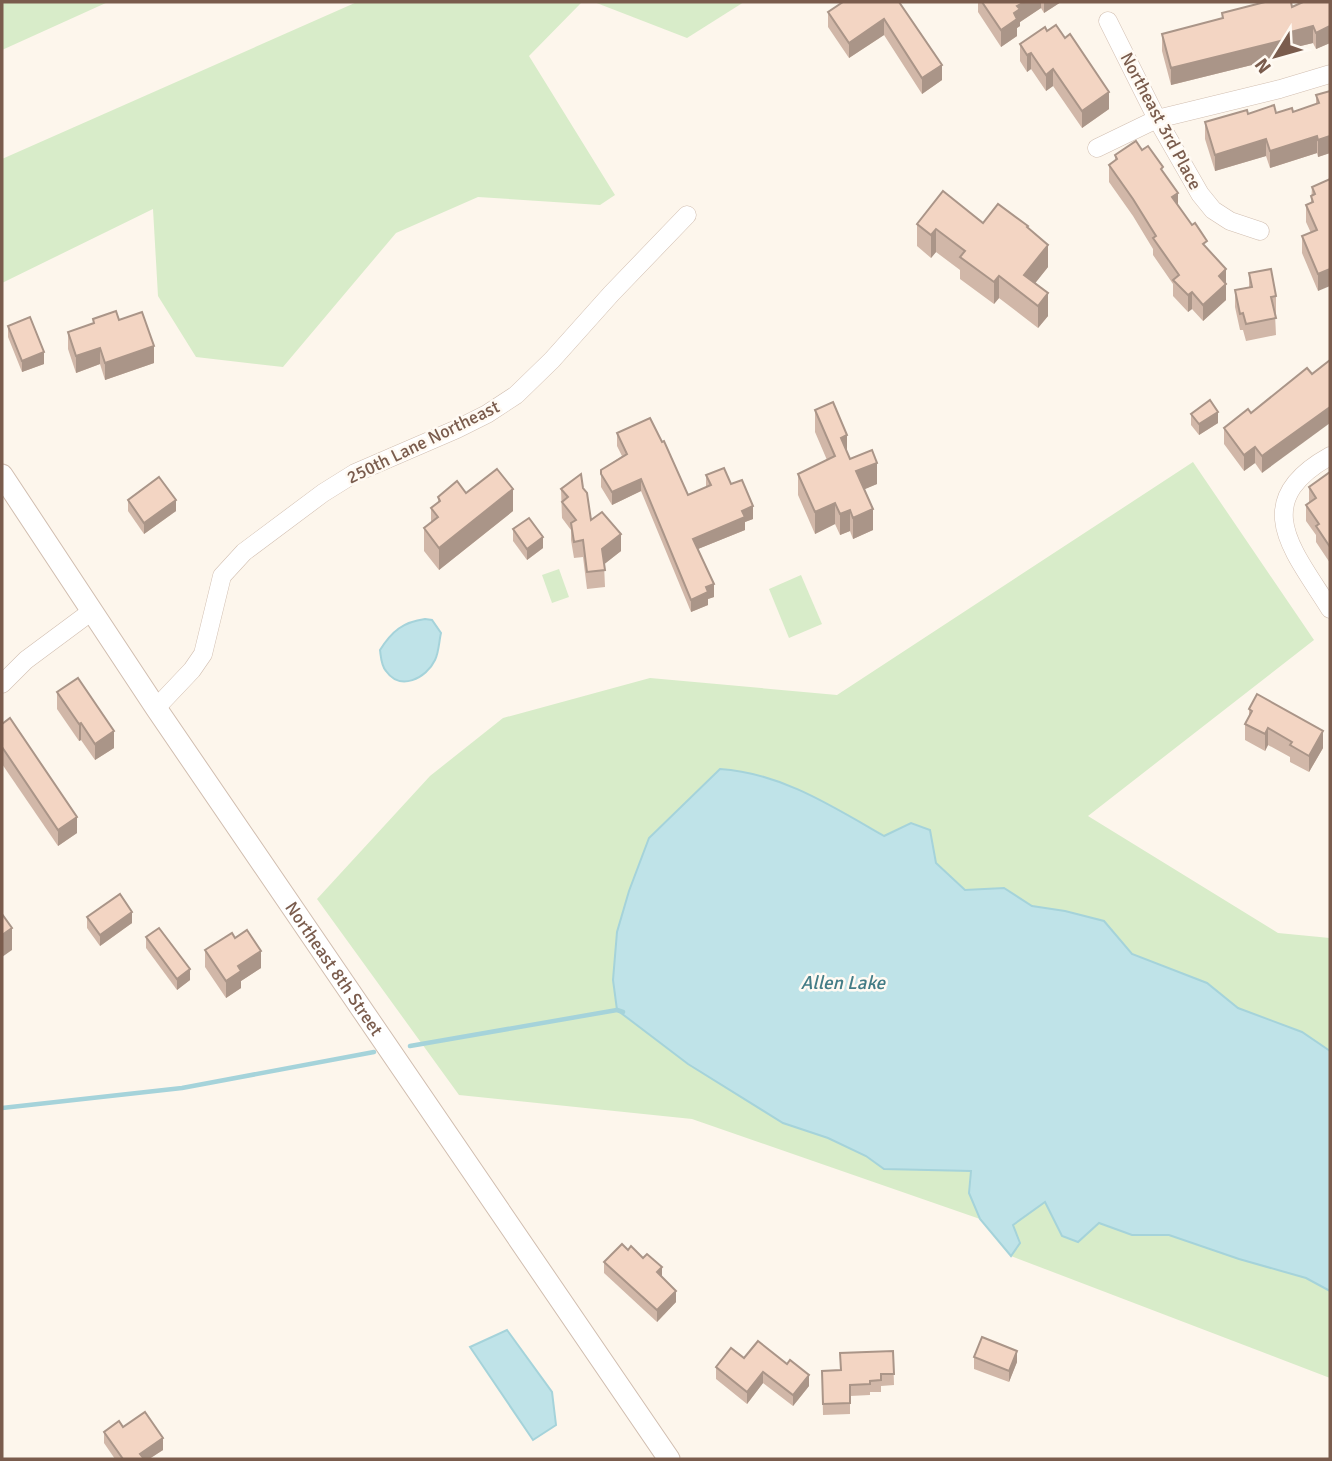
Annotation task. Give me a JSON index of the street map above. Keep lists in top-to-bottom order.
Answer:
{
  "streets": {
    "street": ["Northeast 3rd Place", "250th Lane Northeast", "Northeast 8th Street"]
  },
  "crossings": [
    ["250th Lane Northeast", "Northeast 8th Street"]
  ],
  "water": ["Allen Lake"],
  "north": "bottom left"
}
